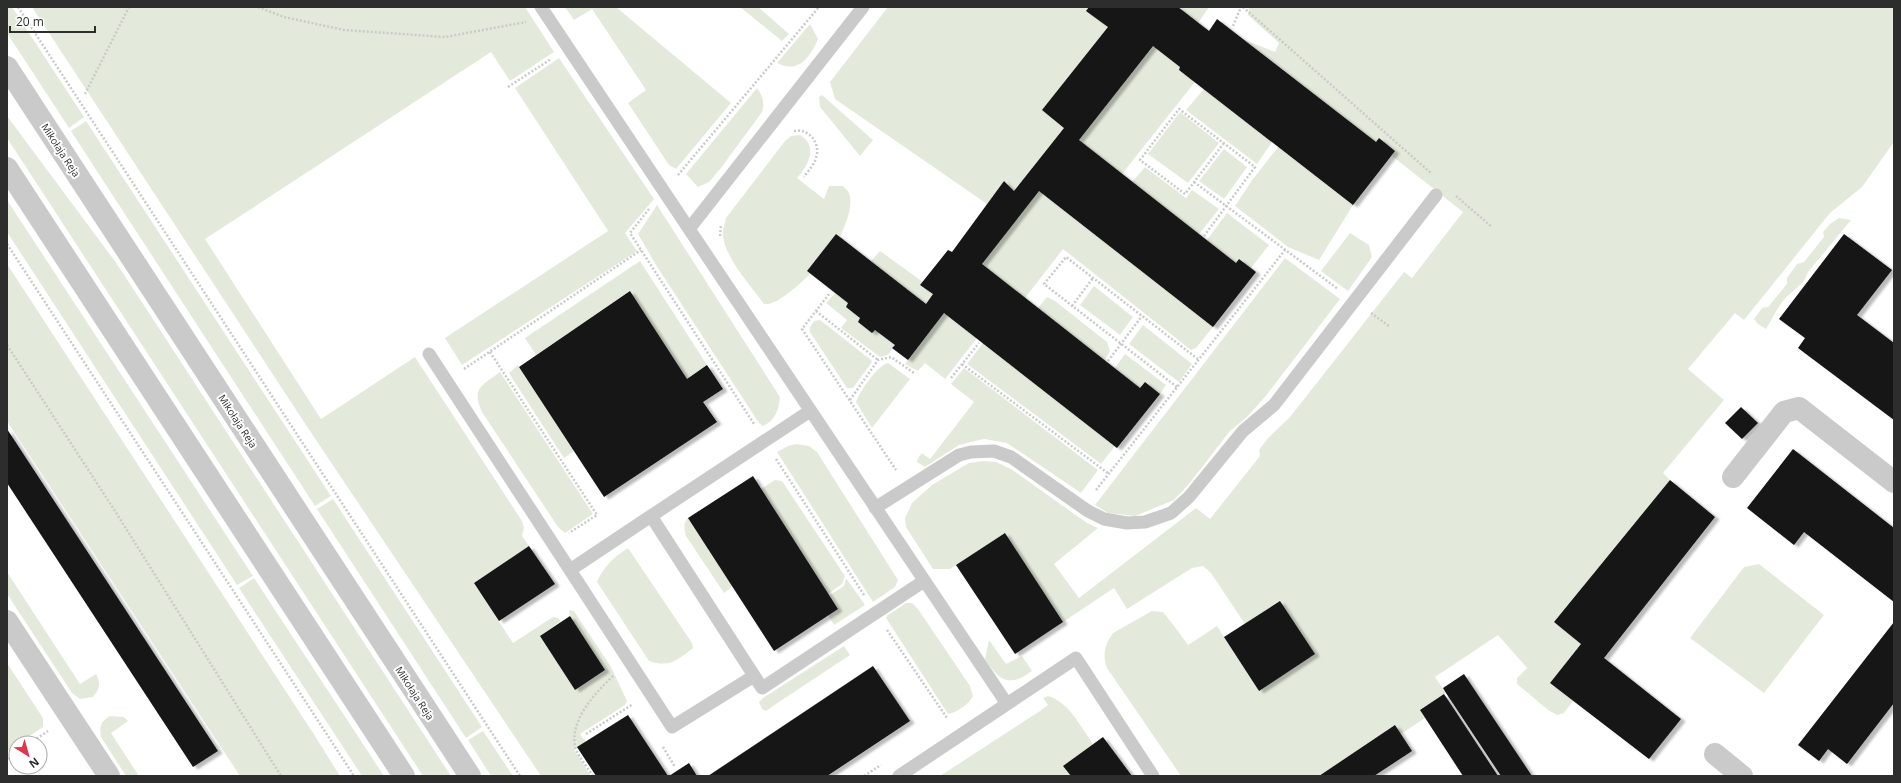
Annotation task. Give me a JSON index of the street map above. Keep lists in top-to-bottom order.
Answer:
{
  "streets": {
    "street": ["Mikołaja Reja"]
  },
  "scale_bar": "20 m",
  "north": "bottom right"
}
